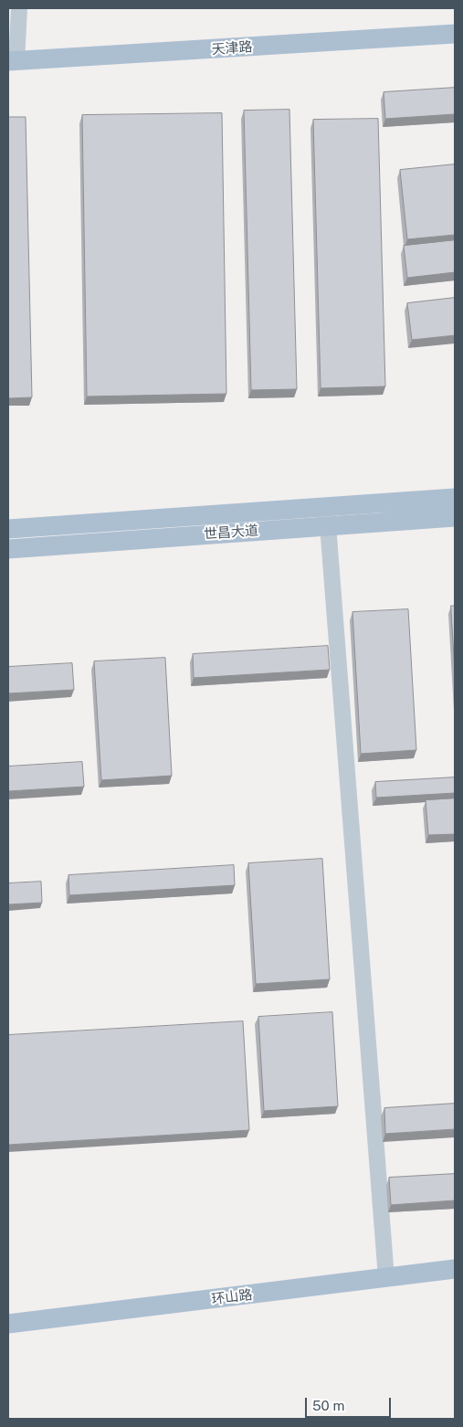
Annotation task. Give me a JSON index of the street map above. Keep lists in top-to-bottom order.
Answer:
{
  "streets": {
    "main road": ["天津路", "世昌大道", "环山路"]
  },
  "scale_bar": "50 m"
}
